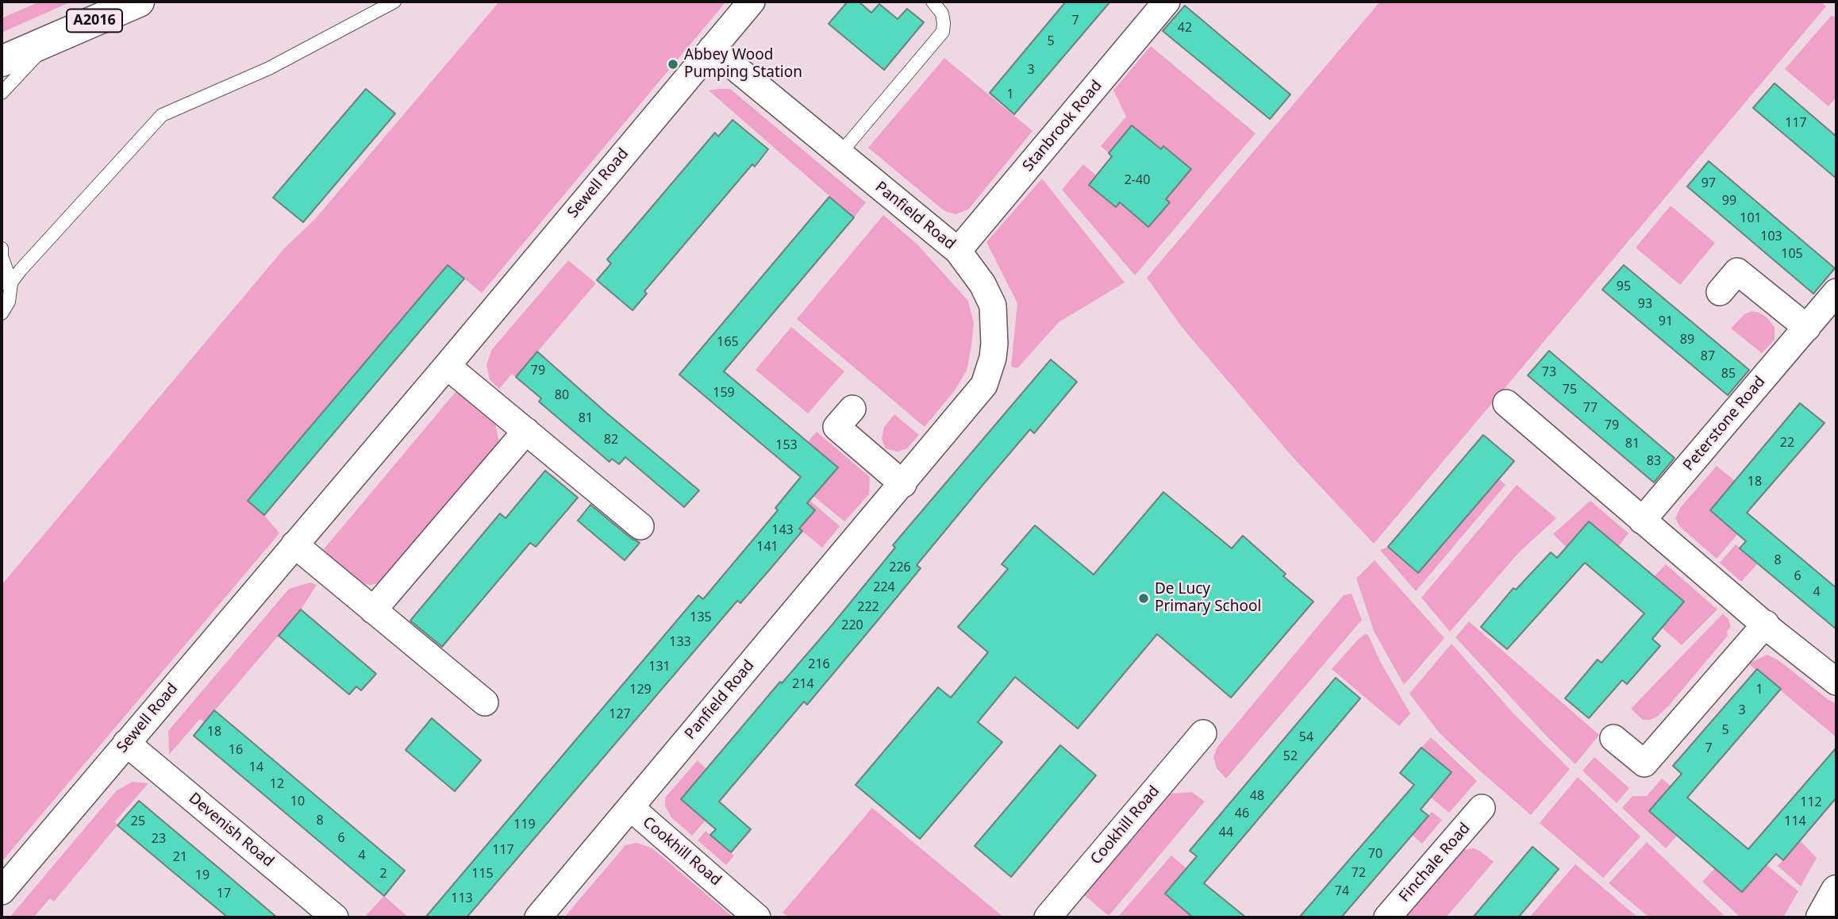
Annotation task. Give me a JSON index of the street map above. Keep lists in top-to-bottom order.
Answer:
{
  "streets": {
    "main road": ["A2016"],
    "street": [
      "Stanbrook Road",
      "Sewell Road",
      "Panfield Road",
      "Peterstone Road",
      "Cookhill Road",
      "Devenish Road",
      "Finchale Road"
    ]
  },
  "crossings": [
    ["Stanbrook Road", "Panfield Road"],
    ["Sewell Road", "Panfield Road"],
    ["Sewell Road", "Devenish Road"],
    ["Panfield Road", "Cookhill Road"]
  ],
  "places": ["Abbey Wood Pumping Station", "De Lucy Primary School"],
  "house_numbers": [
    "7",
    "42",
    "5",
    "3",
    "1",
    "117",
    "2-40",
    "97",
    "99",
    "101",
    "103",
    "105",
    "95",
    "93",
    "91",
    "89",
    "165",
    "87",
    "79",
    "73",
    "85",
    "75",
    "159",
    "80",
    "77",
    "81",
    "79",
    "82",
    "22",
    "81",
    "153",
    "83",
    "18",
    "143",
    "141",
    "8",
    "226",
    "6",
    "224",
    "4",
    "222",
    "135",
    "220",
    "133",
    "216",
    "131",
    "214",
    "129",
    "1",
    "3",
    "127",
    "5",
    "18",
    "54",
    "7",
    "16",
    "52",
    "14",
    "12",
    "48",
    "10",
    "112",
    "46",
    "8",
    "25",
    "114",
    "119",
    "44",
    "6",
    "23",
    "117",
    "70",
    "4",
    "21",
    "72",
    "2",
    "115",
    "19",
    "74",
    "17",
    "113"
  ]
}
